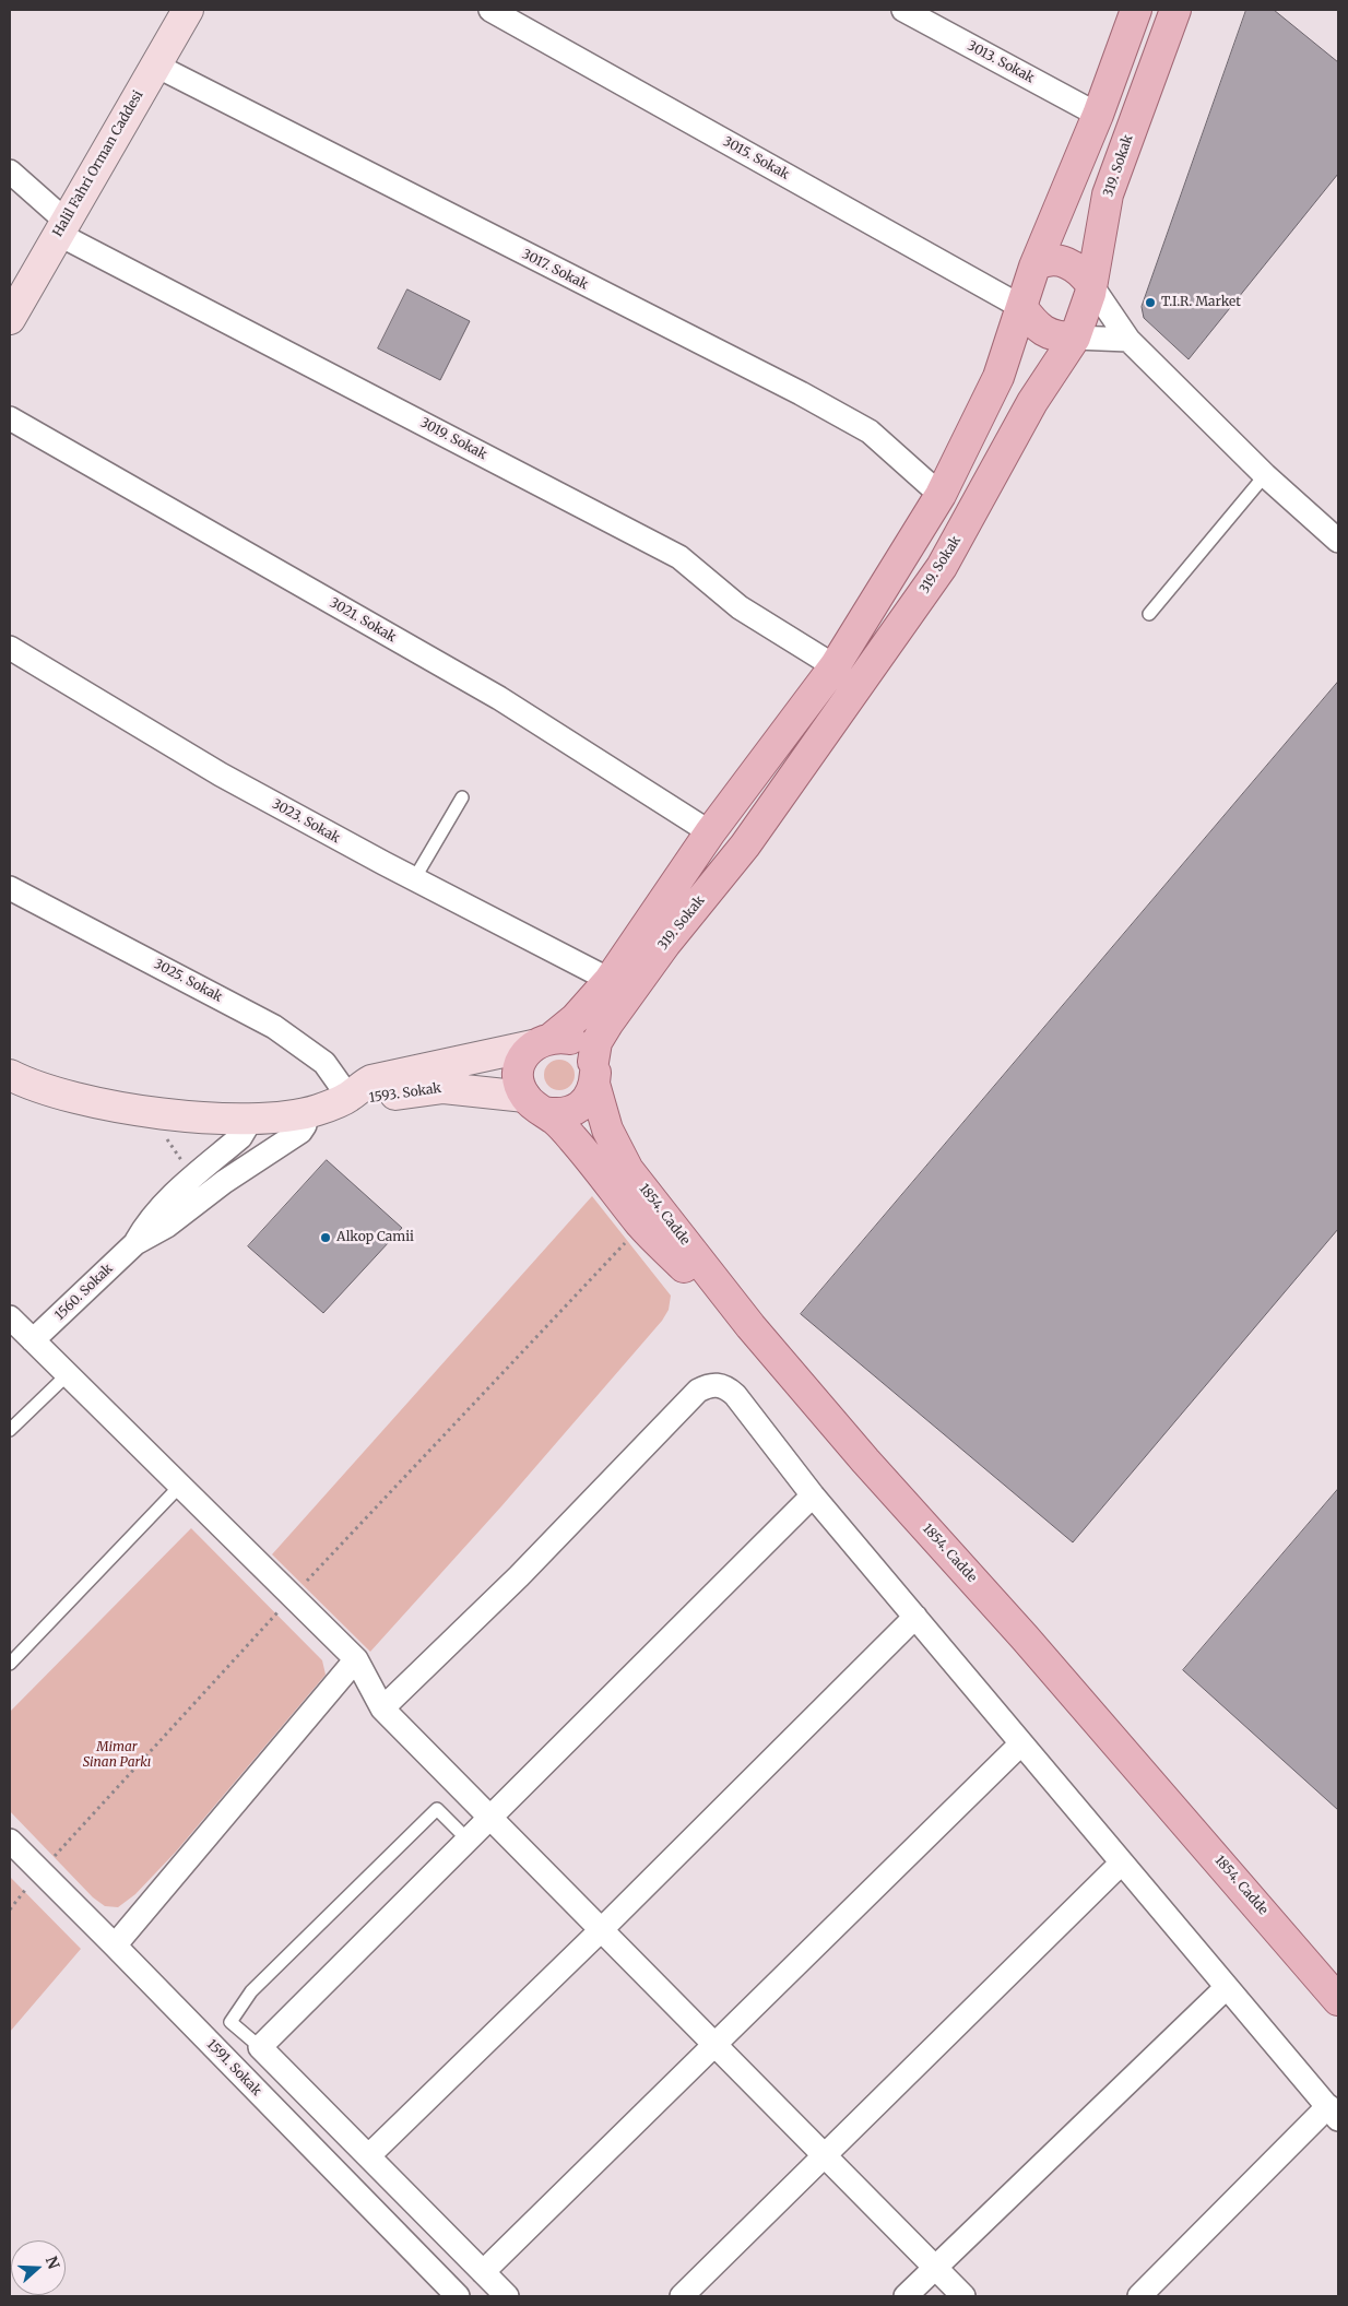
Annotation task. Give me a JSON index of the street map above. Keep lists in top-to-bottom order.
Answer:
{
  "streets": {
    "main road": [
      "Halil Fahri Orman Caddesi",
      "319. Sokak",
      "1593. Sokak",
      "1854. Cadde"
    ],
    "street": [
      "3013. Sokak",
      "3015. Sokak",
      "3017. Sokak",
      "3019. Sokak",
      "3021. Sokak",
      "3023. Sokak",
      "3025. Sokak",
      "1560. Sokak",
      "1591. Sokak"
    ]
  },
  "crossings": [
    ["3013. Sokak", "319. Sokak"],
    ["3015. Sokak", "319. Sokak"],
    ["Halil Fahri Orman Caddesi", "3017. Sokak"],
    ["Halil Fahri Orman Caddesi", "3019. Sokak"],
    ["319. Sokak", "3017. Sokak"],
    ["319. Sokak", "3019. Sokak"],
    ["319. Sokak", "3021. Sokak"],
    ["319. Sokak", "3023. Sokak"],
    ["319. Sokak", "1593. Sokak"],
    ["319. Sokak", "1854. Cadde"],
    ["3025. Sokak", "1593. Sokak"],
    ["1593. Sokak", "1854. Cadde"]
  ],
  "parks": ["Mimar Sinan Parkı"],
  "places": ["T.I.R. Market", "Alkop Camii"],
  "north": "right"
}
